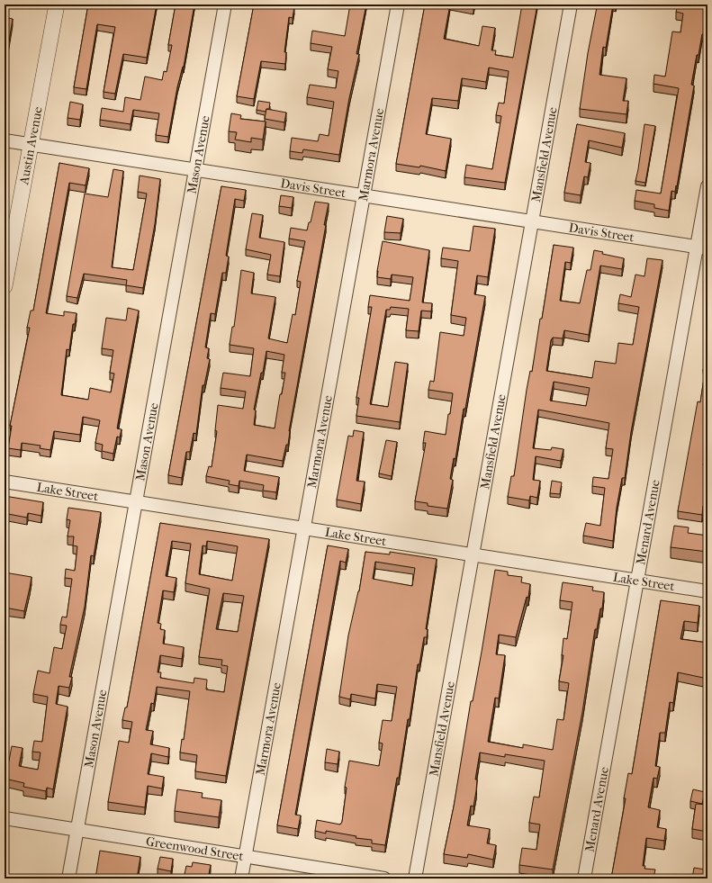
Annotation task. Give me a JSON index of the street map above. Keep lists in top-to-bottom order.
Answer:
{
  "streets": {
    "street": [
      "Austin Avenue",
      "Mason Avenue",
      "Marmora Avenue",
      "Mansfield Avenue",
      "Davis Street",
      "Lake Street",
      "Menard Avenue",
      "Greenwood Street"
    ]
  },
  "crossings": [
    ["Austin Avenue", "Davis Street"],
    ["Mason Avenue", "Davis Street"],
    ["Mason Avenue", "Lake Street"],
    ["Mason Avenue", "Greenwood Street"],
    ["Marmora Avenue", "Davis Street"],
    ["Marmora Avenue", "Lake Street"],
    ["Marmora Avenue", "Greenwood Street"],
    ["Mansfield Avenue", "Davis Street"],
    ["Mansfield Avenue", "Lake Street"],
    ["Davis Street", "Menard Avenue"],
    ["Lake Street", "Menard Avenue"]
  ]
}
